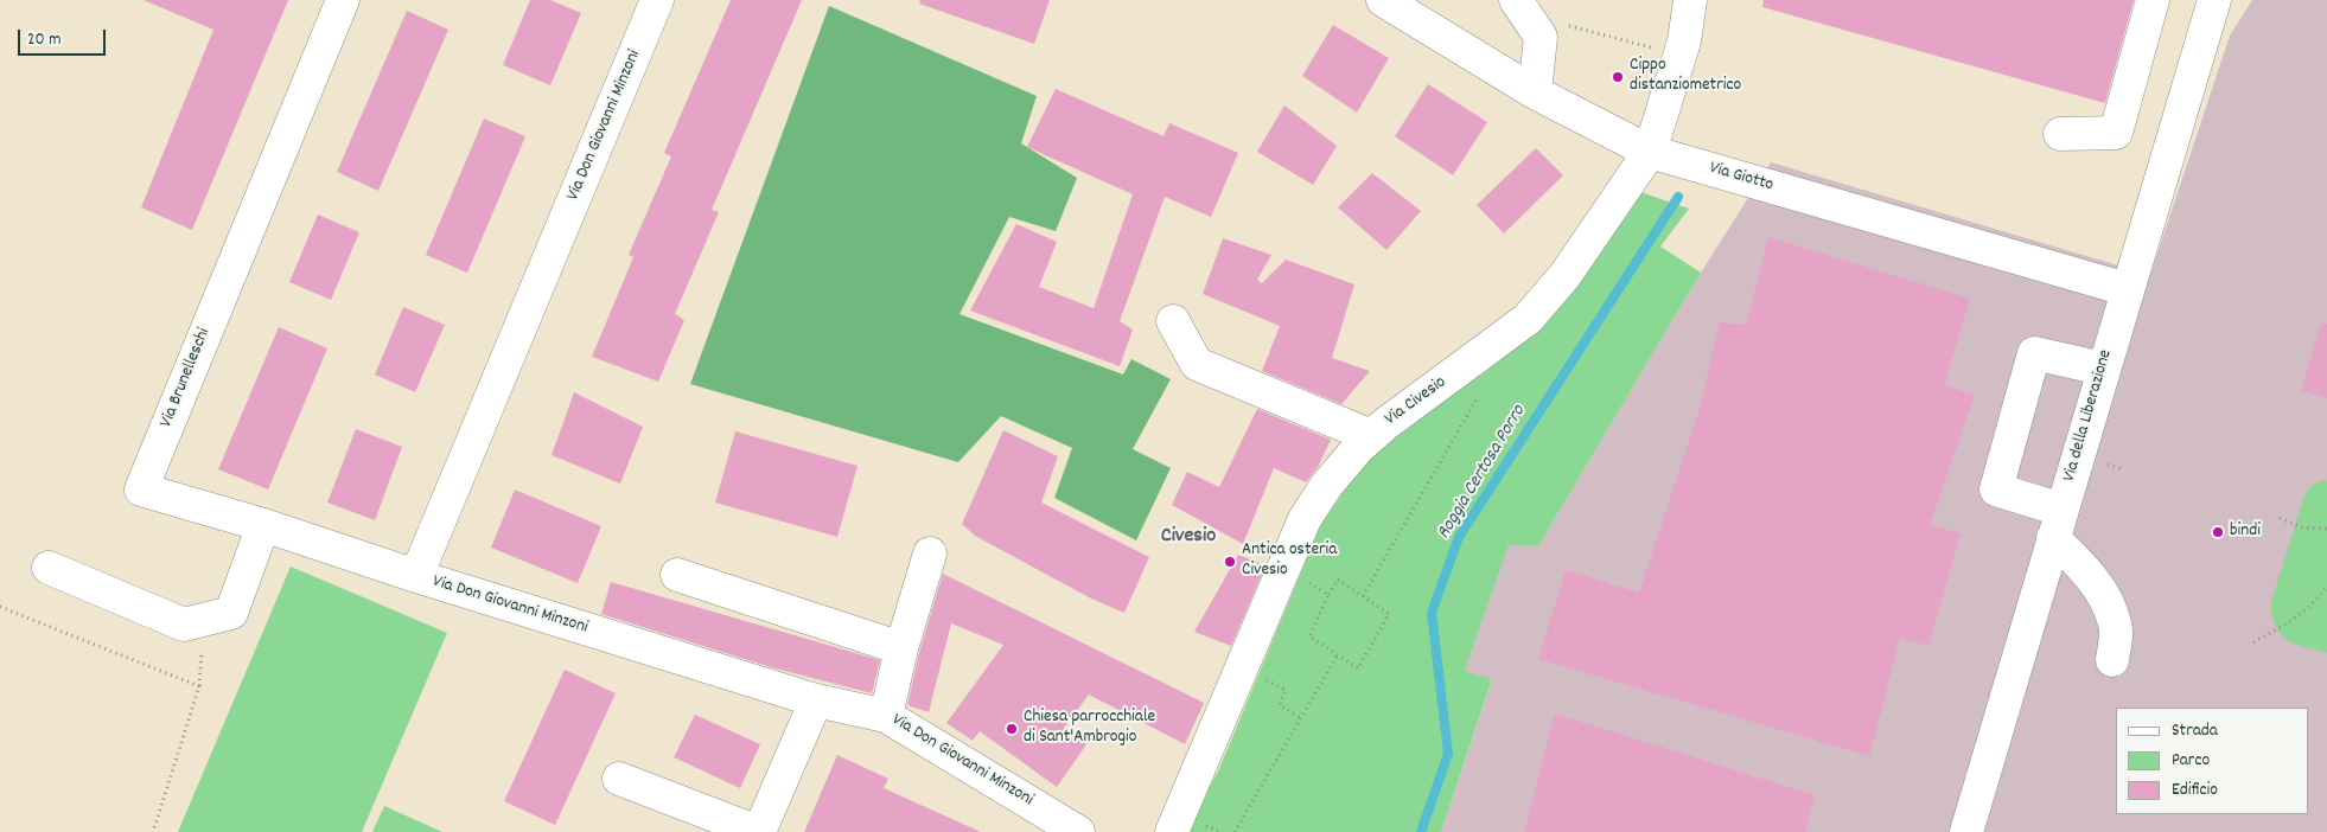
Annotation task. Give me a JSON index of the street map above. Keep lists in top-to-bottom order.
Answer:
{
  "streets": {
    "street": [
      "Via Don Giovanni Minzoni",
      "Via Giotto",
      "Via Brunelleschi",
      "Via Civesio",
      "Via della Liberazione"
    ]
  },
  "crossings": [
    ["Via Don Giovanni Minzoni", "Via Brunelleschi"],
    ["Via Giotto", "Via Civesio"],
    ["Via Giotto", "Via della Liberazione"]
  ],
  "districts": ["Civesio"],
  "water": ["Roggia Certosa Porro"],
  "places": [
    "Cippo distanziometrico",
    "bindi",
    "Antica osteria Civesio",
    "Chiesa parrocchiale di Sant'Ambrogio"
  ],
  "legend": ["Strada", "Parco", "Edificio"],
  "scale_bar": "20 m"
}
